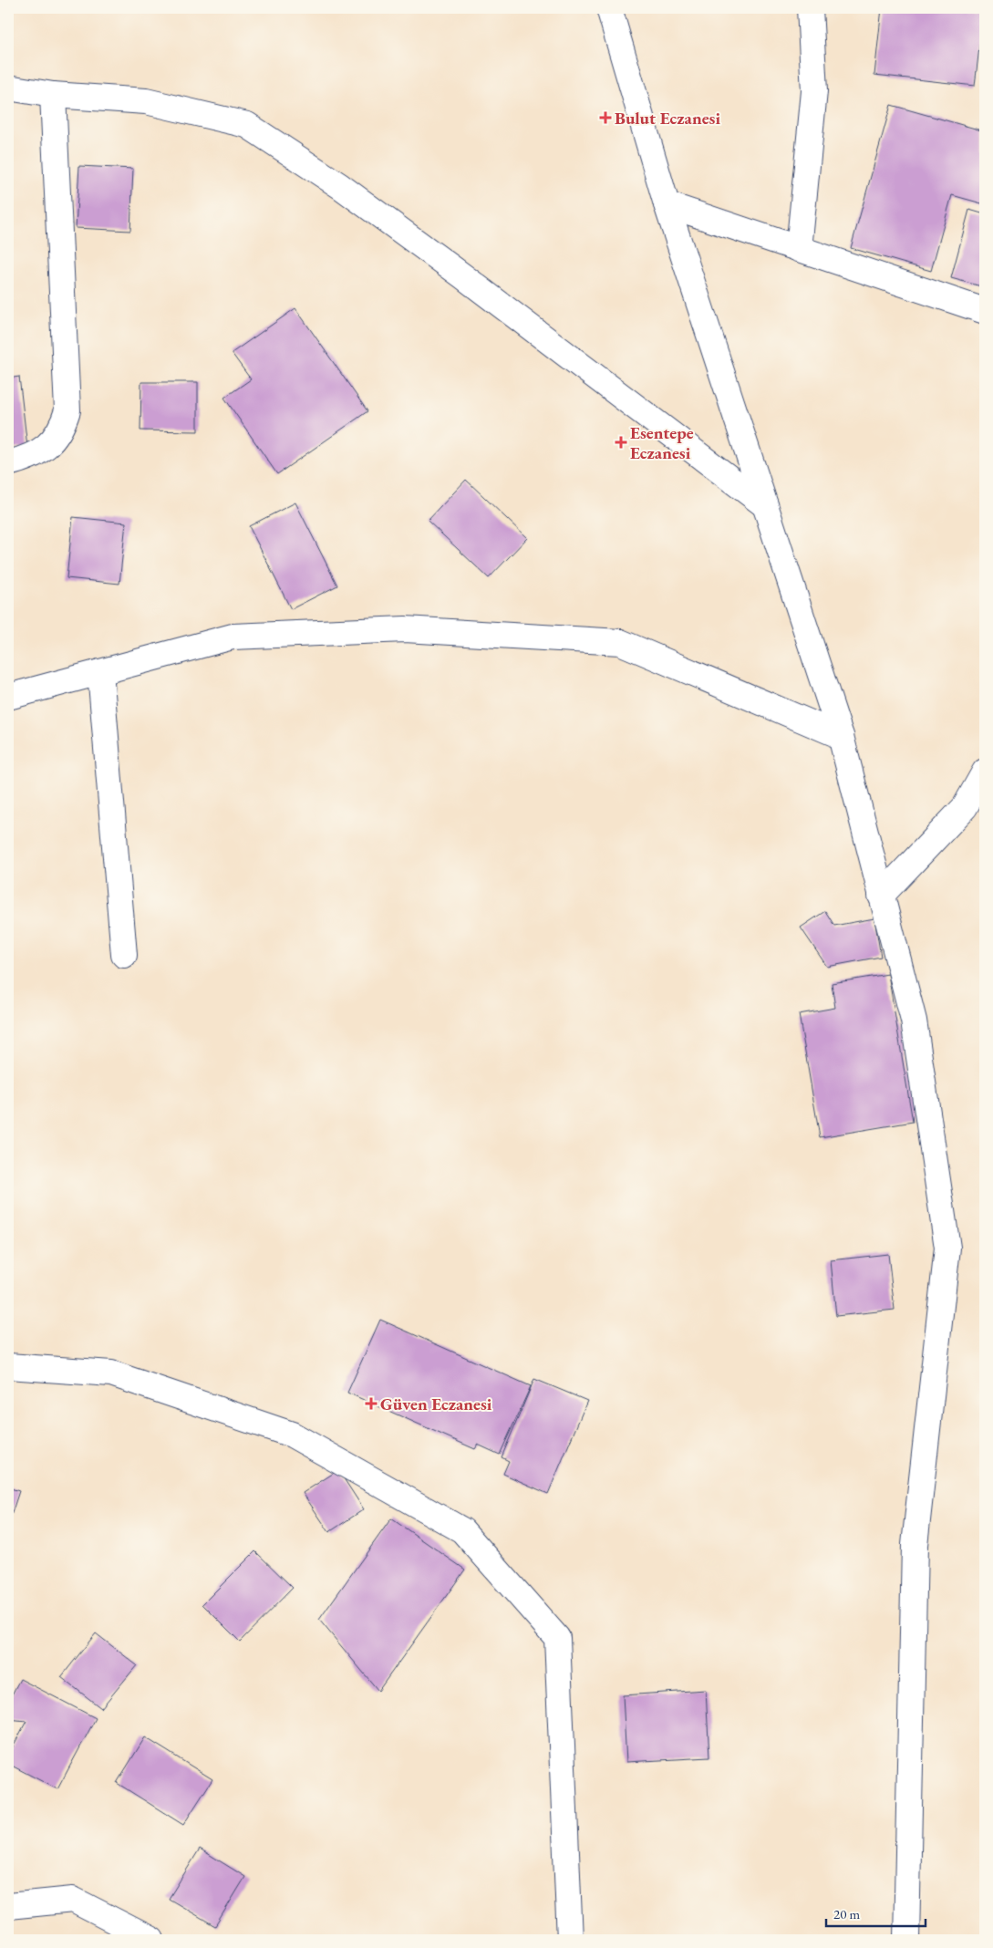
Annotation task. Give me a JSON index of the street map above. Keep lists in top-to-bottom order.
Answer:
{
  "places": {
    "health": ["Bulut Eczanesi", "Esentepe Eczanesi", "Güven Eczanesi"]
  },
  "scale_bar": "20 m"
}
